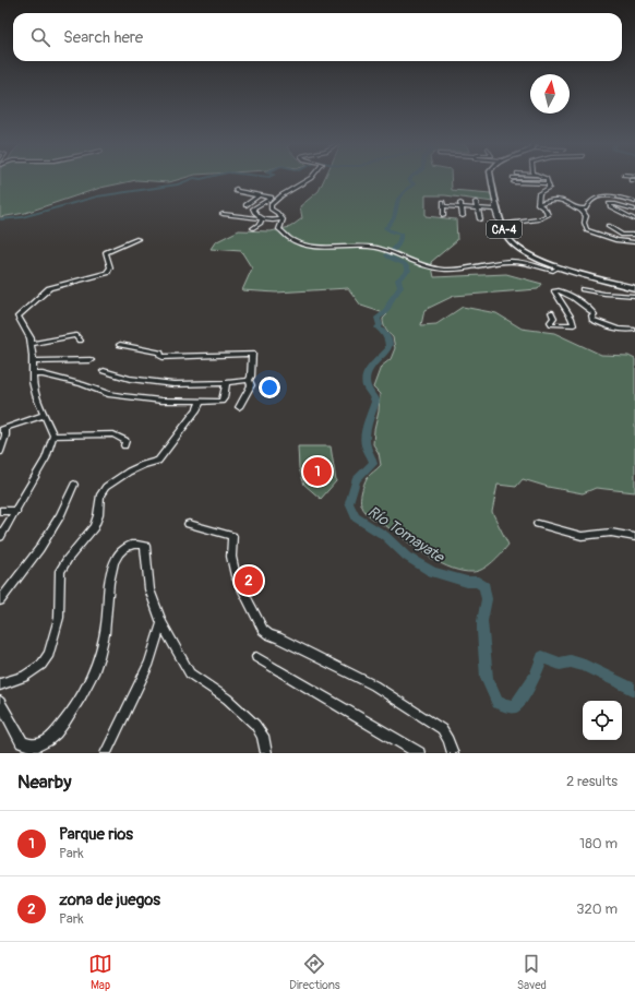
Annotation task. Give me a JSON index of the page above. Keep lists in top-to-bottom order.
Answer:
{
  "streets": {
    "main road": ["CA-4"]
  },
  "water": ["Río Tomayate"],
  "north": "top",
  "page": {
    "search": "Search here",
    "pins": ["1", "2"],
    "heading": ["Nearby", "2 results"],
    "list": [
      {
        "mark": "1",
        "name": "Parque rios",
        "note": "Park",
        "value": "180 m"
      },
      {
        "mark": "2",
        "name": "zona de juegos",
        "note": "Park",
        "value": "320 m"
      }
    ],
    "nav": ["Map", "Directions", "Saved"]
  }
}
